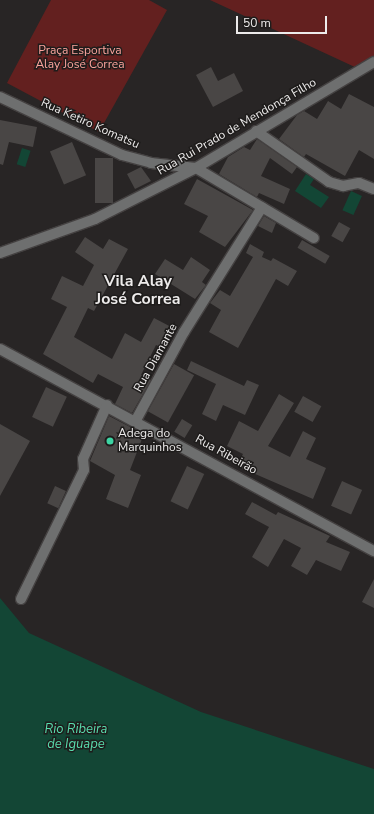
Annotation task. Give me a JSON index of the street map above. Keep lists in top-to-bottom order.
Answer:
{
  "streets": {
    "street": [
      "Rua Ketiro Komatsu",
      "Rua Rui Prado de Mendonça Filho",
      "Rua Diamante",
      "Rua Ribeirão"
    ]
  },
  "crossings": [
    ["Rua Ketiro Komatsu", "Rua Rui Prado de Mendonça Filho"],
    ["Rua Diamante", "Rua Ribeirão"]
  ],
  "districts": ["Vila Alay José Correa"],
  "water": ["Rio Ribeira de Iguape"],
  "parks": ["Praça Esportiva Alay José Correa"],
  "places": ["Adega do Marquinhos"],
  "scale_bar": "50 m"
}
